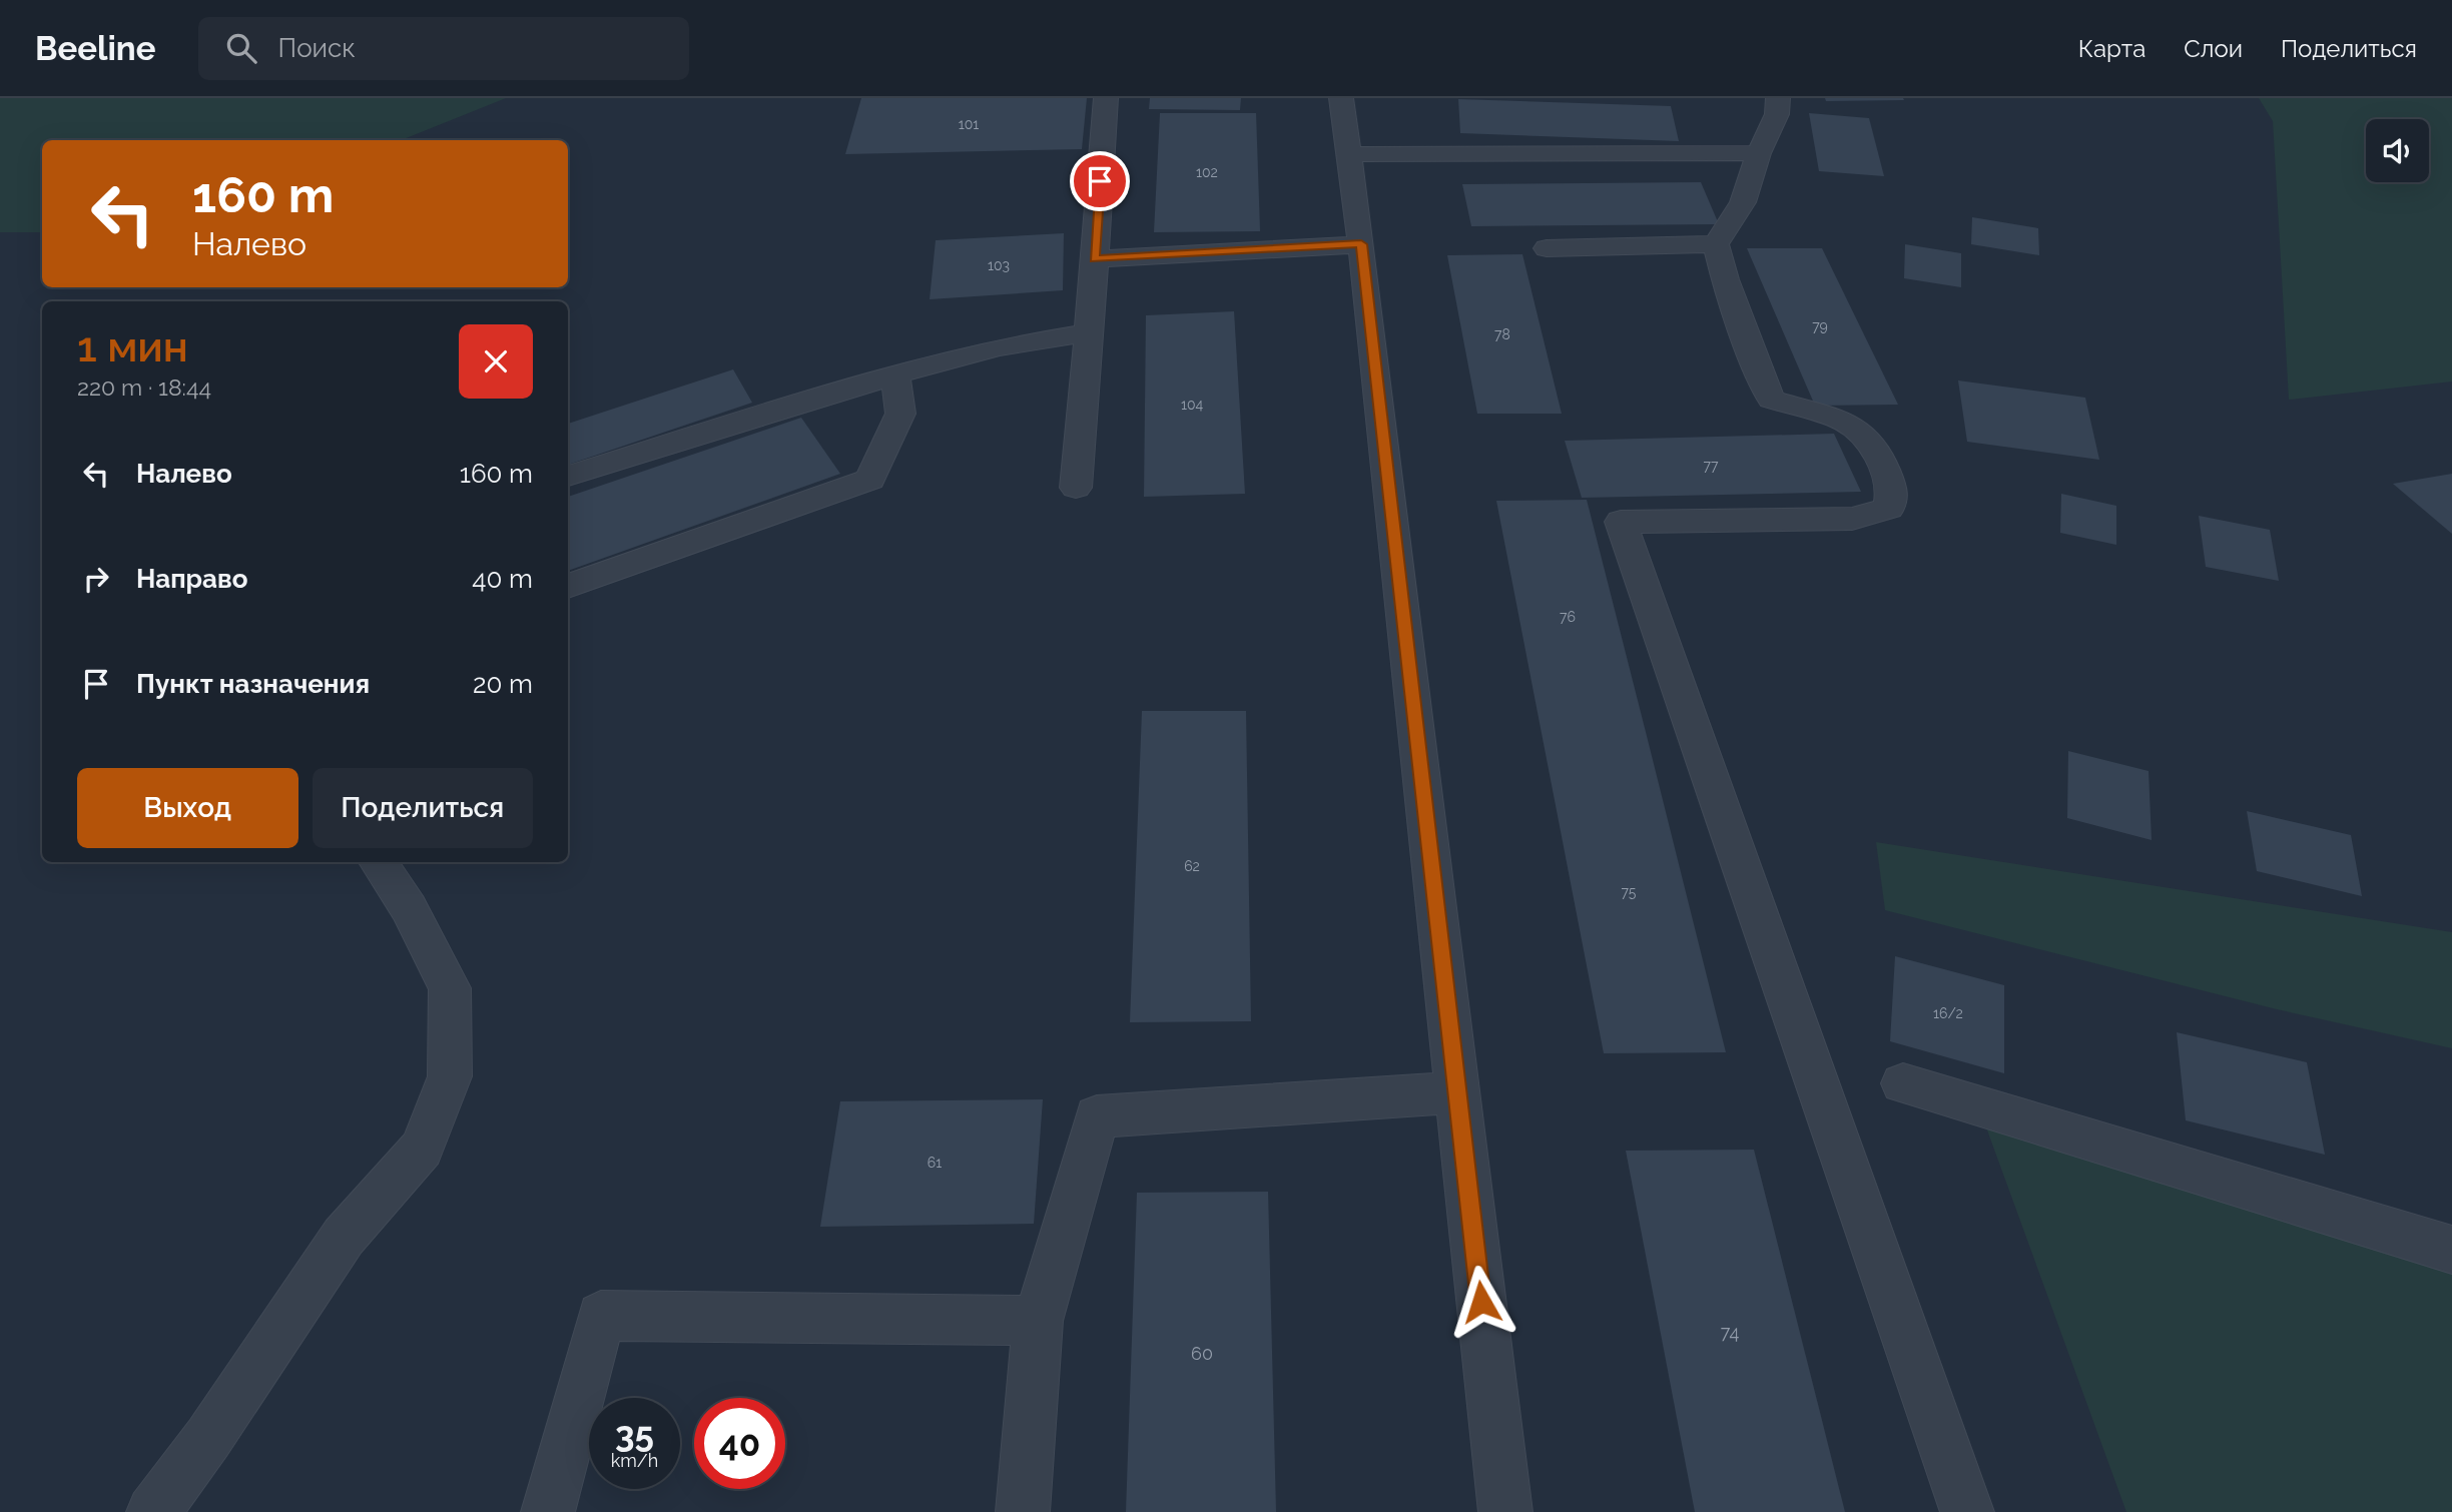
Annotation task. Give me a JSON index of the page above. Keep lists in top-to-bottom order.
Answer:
{
  "house_numbers": [
    "101",
    "102",
    "103",
    "79",
    "78",
    "104",
    "77",
    "76",
    "62",
    "75",
    "16/2",
    "61",
    "74",
    "60"
  ],
  "page": {
    "header": "Beeline",
    "search": "Поиск",
    "nav": ["Карта", "Слои", "Поделиться"],
    "turn": ["160 m", "Налево"],
    "heading": ["1 мин", "220 m · 18:44"],
    "list": [
      {
        "name": "Налево",
        "value": "160 m"
      },
      {
        "name": "Направо",
        "value": "40 m"
      },
      {
        "name": "Пункт назначения",
        "value": "20 m"
      }
    ],
    "buttons": ["Выход", "Поделиться"],
    "speed": "35 km/h",
    "limit": "40"
  }
}
